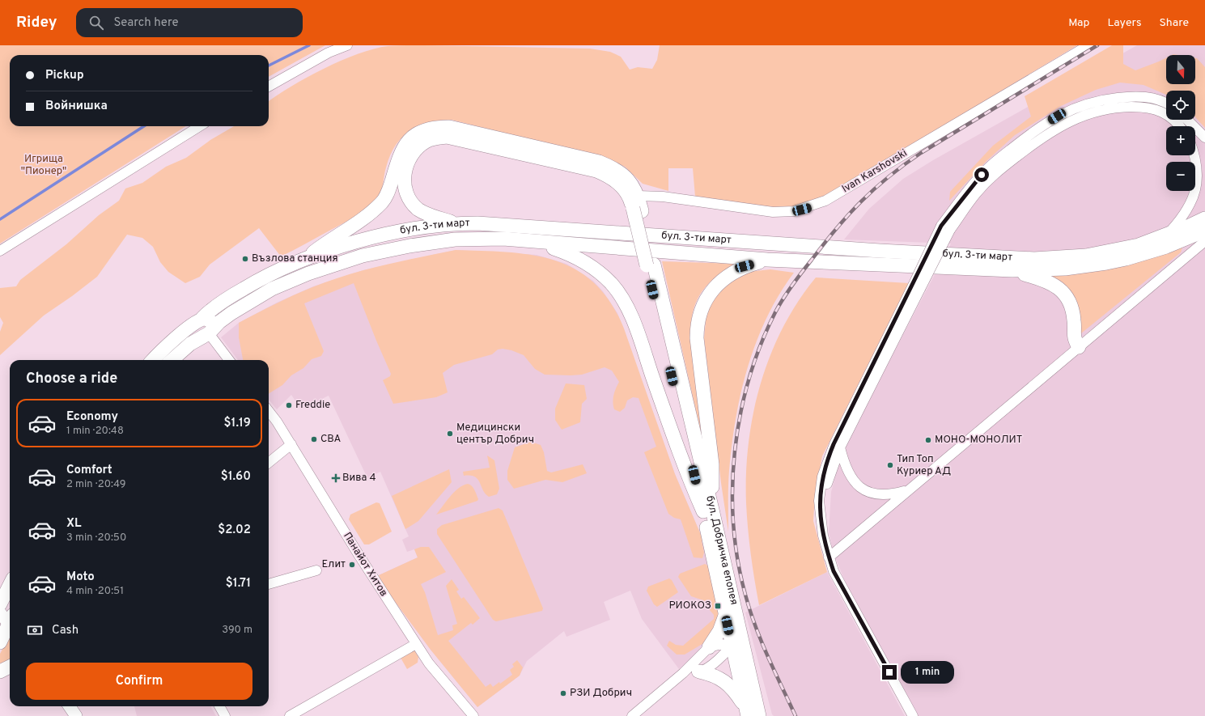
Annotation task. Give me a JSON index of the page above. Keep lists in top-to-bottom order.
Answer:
{
  "streets": {
    "main road": ["бул. 3-ти март", "бул. Добричка епопея"],
    "street": ["Ivan Karshovski", "Панайот Хитов"]
  },
  "crossings": [
    ["Ivan Karshovski", "бул. Добричка епопея"]
  ],
  "parks": ["Игрища \"Пионер\""],
  "places": {
    "other": [
      "Възлова станция",
      "Freddie",
      "Медицински център Добрич",
      "CBA",
      "МОНО-МОНОЛИТ",
      "Тип Топ Куриер АД",
      "Елит",
      "РЗИ Добрич"
    ],
    "health": ["Вива 4"],
    "transit": ["РИОКОЗ"]
  },
  "north": "bottom",
  "page": {
    "header": "Ridey",
    "search": "Search here",
    "nav": ["Map", "Layers", "Share"],
    "map_buttons": ["+", "−"],
    "banner": ["Pickup", "Войнишка"],
    "heading": "Choose a ride",
    "list": [
      {
        "name": "Economy",
        "note": "1 min · 20:48",
        "value": "$1.19"
      },
      {
        "name": "Comfort",
        "note": "2 min · 20:49",
        "value": "$1.60"
      },
      {
        "name": "XL",
        "note": "3 min · 20:50",
        "value": "$2.02"
      },
      {
        "name": "Moto",
        "note": "4 min · 20:51",
        "value": "$1.71"
      }
    ],
    "pay": ["Cash", "390 m"],
    "buttons": "Confirm",
    "bubble": "1 min"
  }
}
